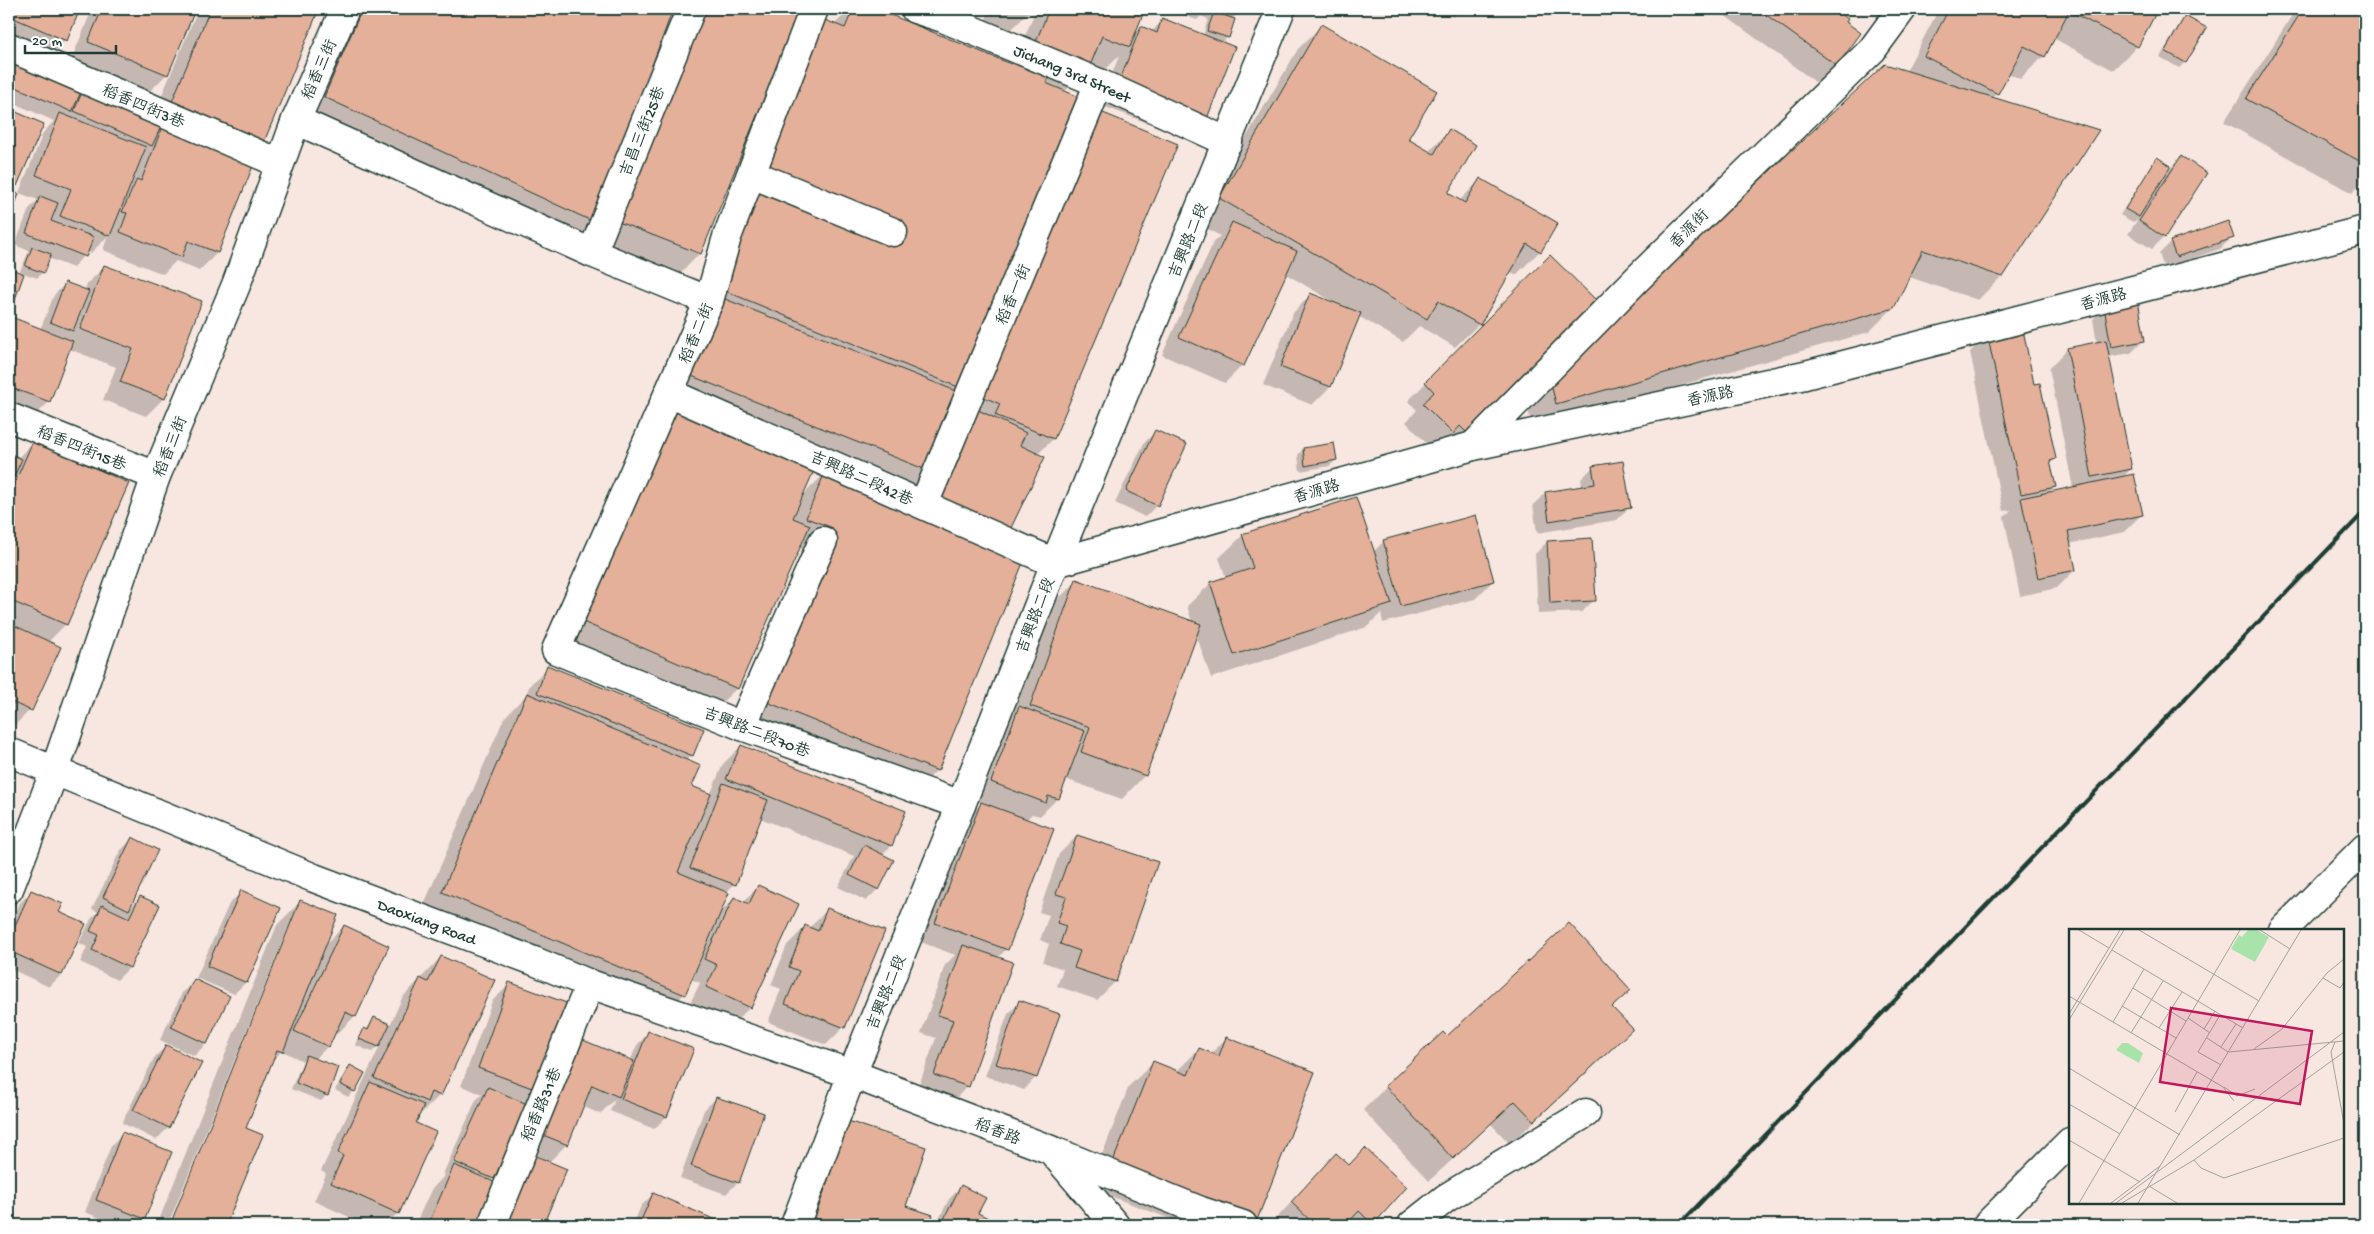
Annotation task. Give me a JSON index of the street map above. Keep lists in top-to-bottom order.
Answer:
{
  "streets": {
    "street": [
      "稻香三街",
      "Jichang 3rd Street",
      "稻香四街3巷",
      "吉昌三街25巷",
      "香源街",
      "吉興路二段",
      "稻香一街",
      "香源路",
      "稻香二街",
      "稻香四街15巷",
      "吉興路二段42巷",
      "吉興路二段70巷",
      "Daoxiang Road",
      "稻香路31巷",
      "稻香路"
    ]
  },
  "crossings": [
    ["稻香三街", "稻香四街3巷"],
    ["稻香三街", "稻香四街15巷"],
    ["稻香三街", "Daoxiang Road"],
    ["Jichang 3rd Street", "吉興路二段"],
    ["Jichang 3rd Street", "稻香一街"],
    ["香源街", "香源路"],
    ["吉興路二段", "香源路"],
    ["吉興路二段", "吉興路二段42巷"],
    ["吉興路二段", "吉興路二段70巷"],
    ["吉興路二段", "Daoxiang Road"],
    ["吉興路二段", "稻香路"],
    ["稻香一街", "吉興路二段42巷"],
    ["香源路", "吉興路二段42巷"],
    ["稻香二街", "吉興路二段42巷"],
    ["稻香二街", "吉興路二段70巷"],
    ["Daoxiang Road", "稻香路31巷"],
    ["Daoxiang Road", "稻香路"]
  ],
  "scale_bar": "20 m"
}
